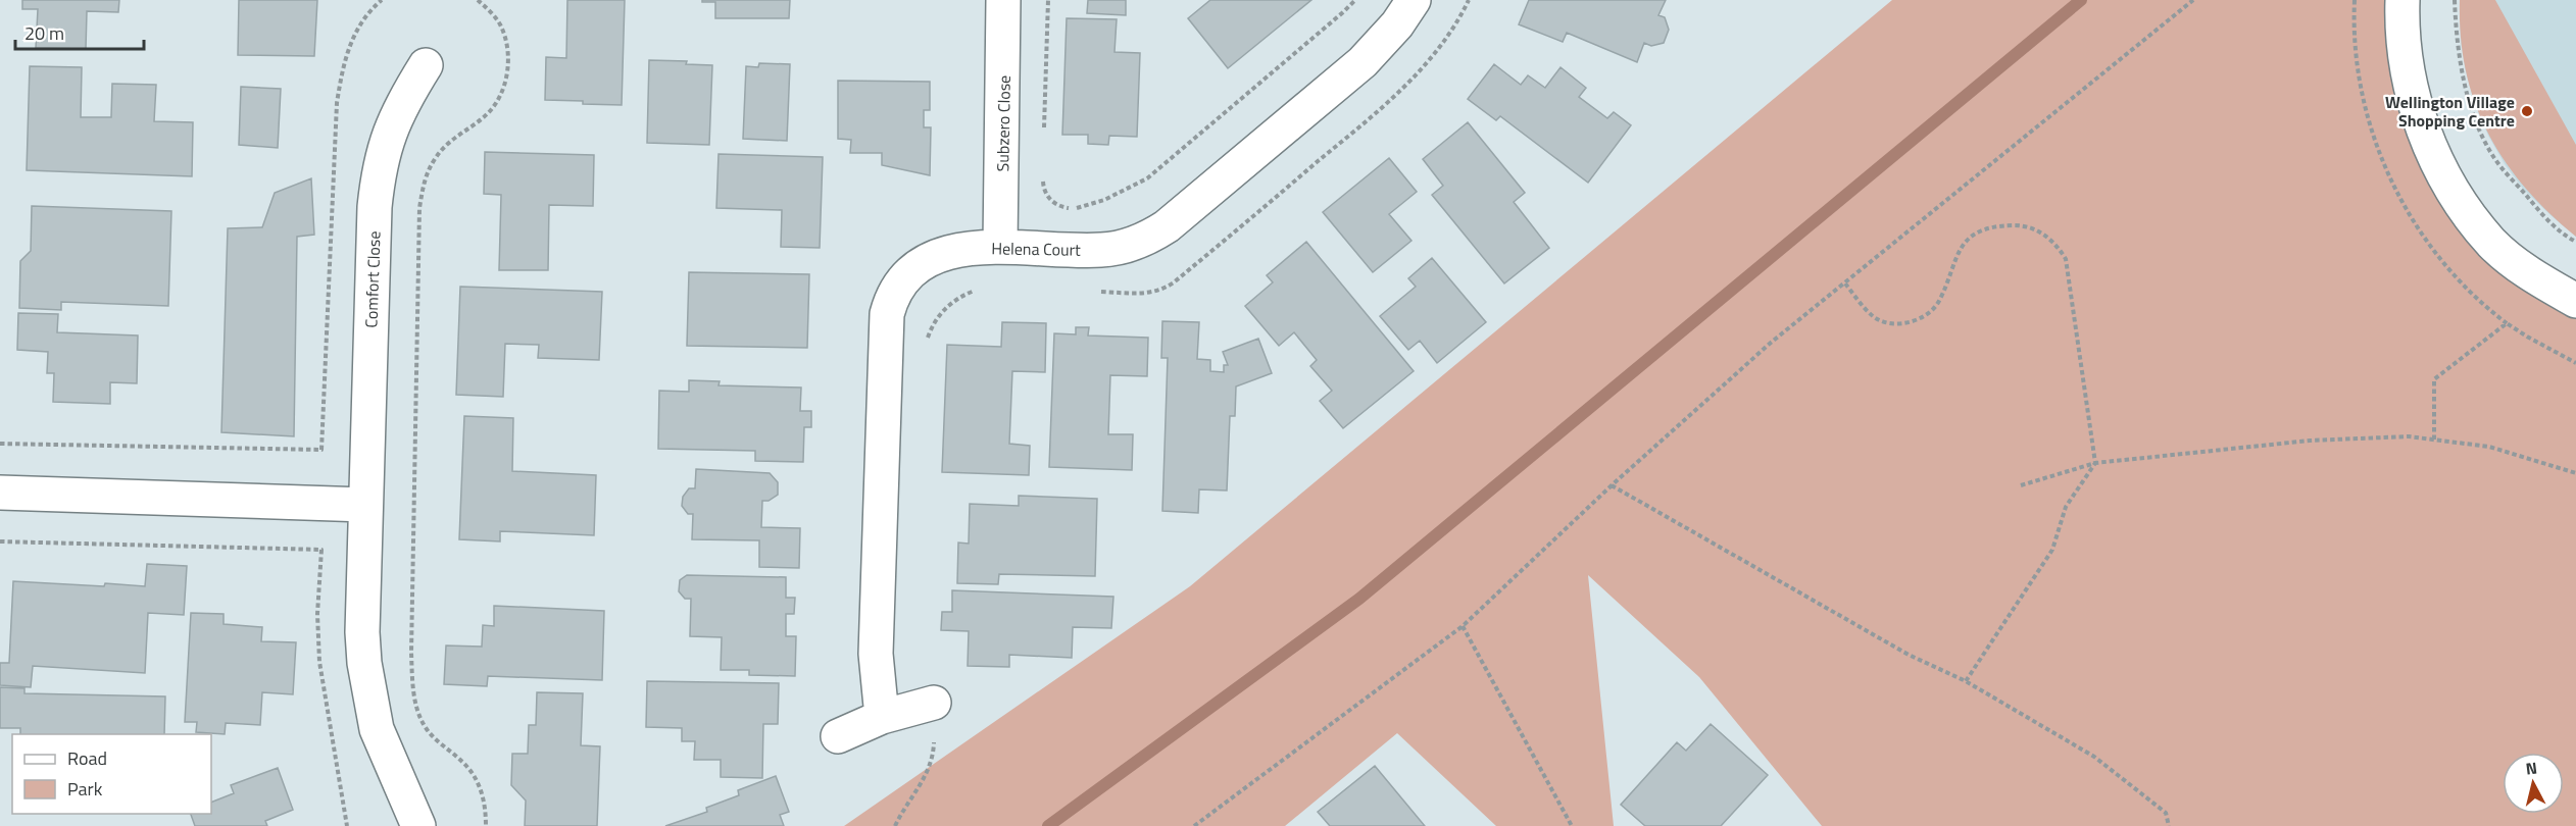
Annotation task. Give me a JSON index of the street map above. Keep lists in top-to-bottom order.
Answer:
{
  "streets": {
    "street": ["Subzero Close", "Helena Court", "Comfort Close"]
  },
  "crossings": [
    ["Subzero Close", "Helena Court"]
  ],
  "places": ["Wellington Village Shopping Centre"],
  "legend": ["Road", "Park"],
  "scale_bar": "20 m",
  "north": "top"
}
